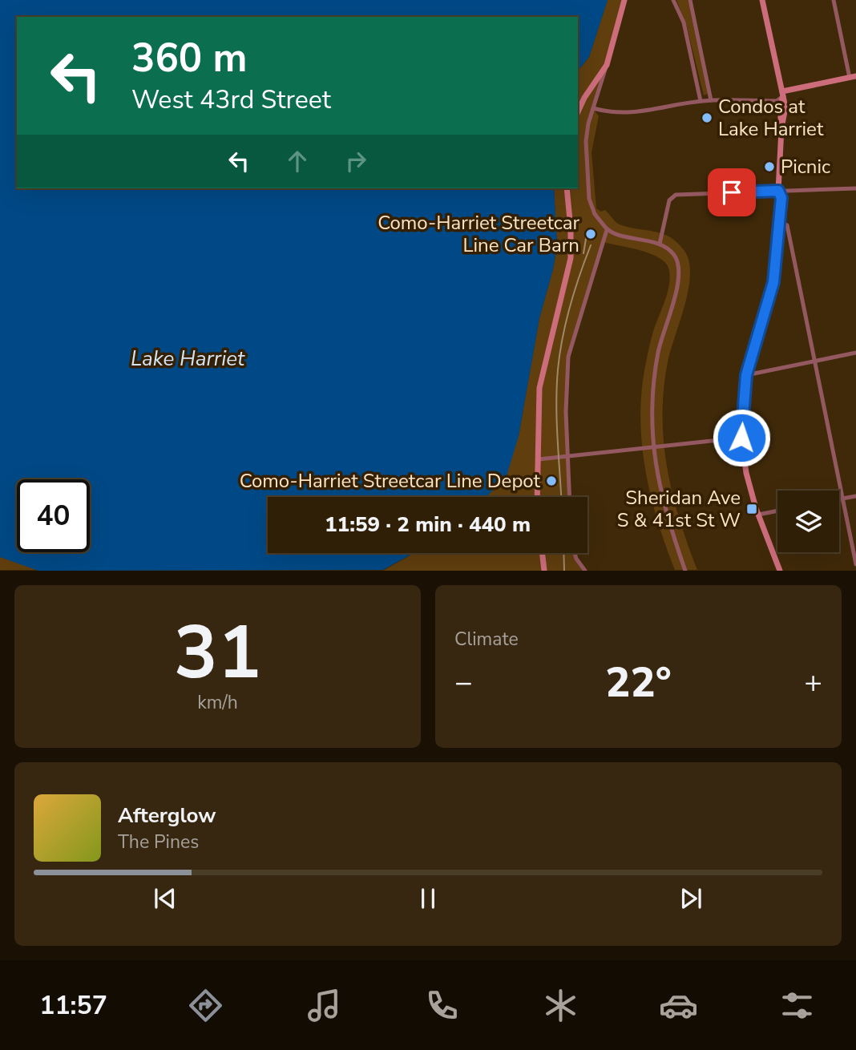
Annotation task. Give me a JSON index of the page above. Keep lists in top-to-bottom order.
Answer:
{
  "water": ["Lake Harriet"],
  "places": {
    "other": [
      "Condos at Lake Harriet",
      "Picnic",
      "Como-Harriet Streetcar Line Car Barn",
      "Como-Harriet Streetcar Line Depot"
    ],
    "transit": ["Sheridan Ave S & 41st St W"]
  },
  "page": {
    "turn": ["360 m", "West 43rd Street"],
    "limit": "40",
    "trip": "11:59 · 2 min · 440 m",
    "tile": [
      ["31", "km/h"],
      "Climate"
    ],
    "heat": ["−", "22°", "+"],
    "song": ["Afterglow", "The Pines"],
    "tabs": "11:57"
  }
}
